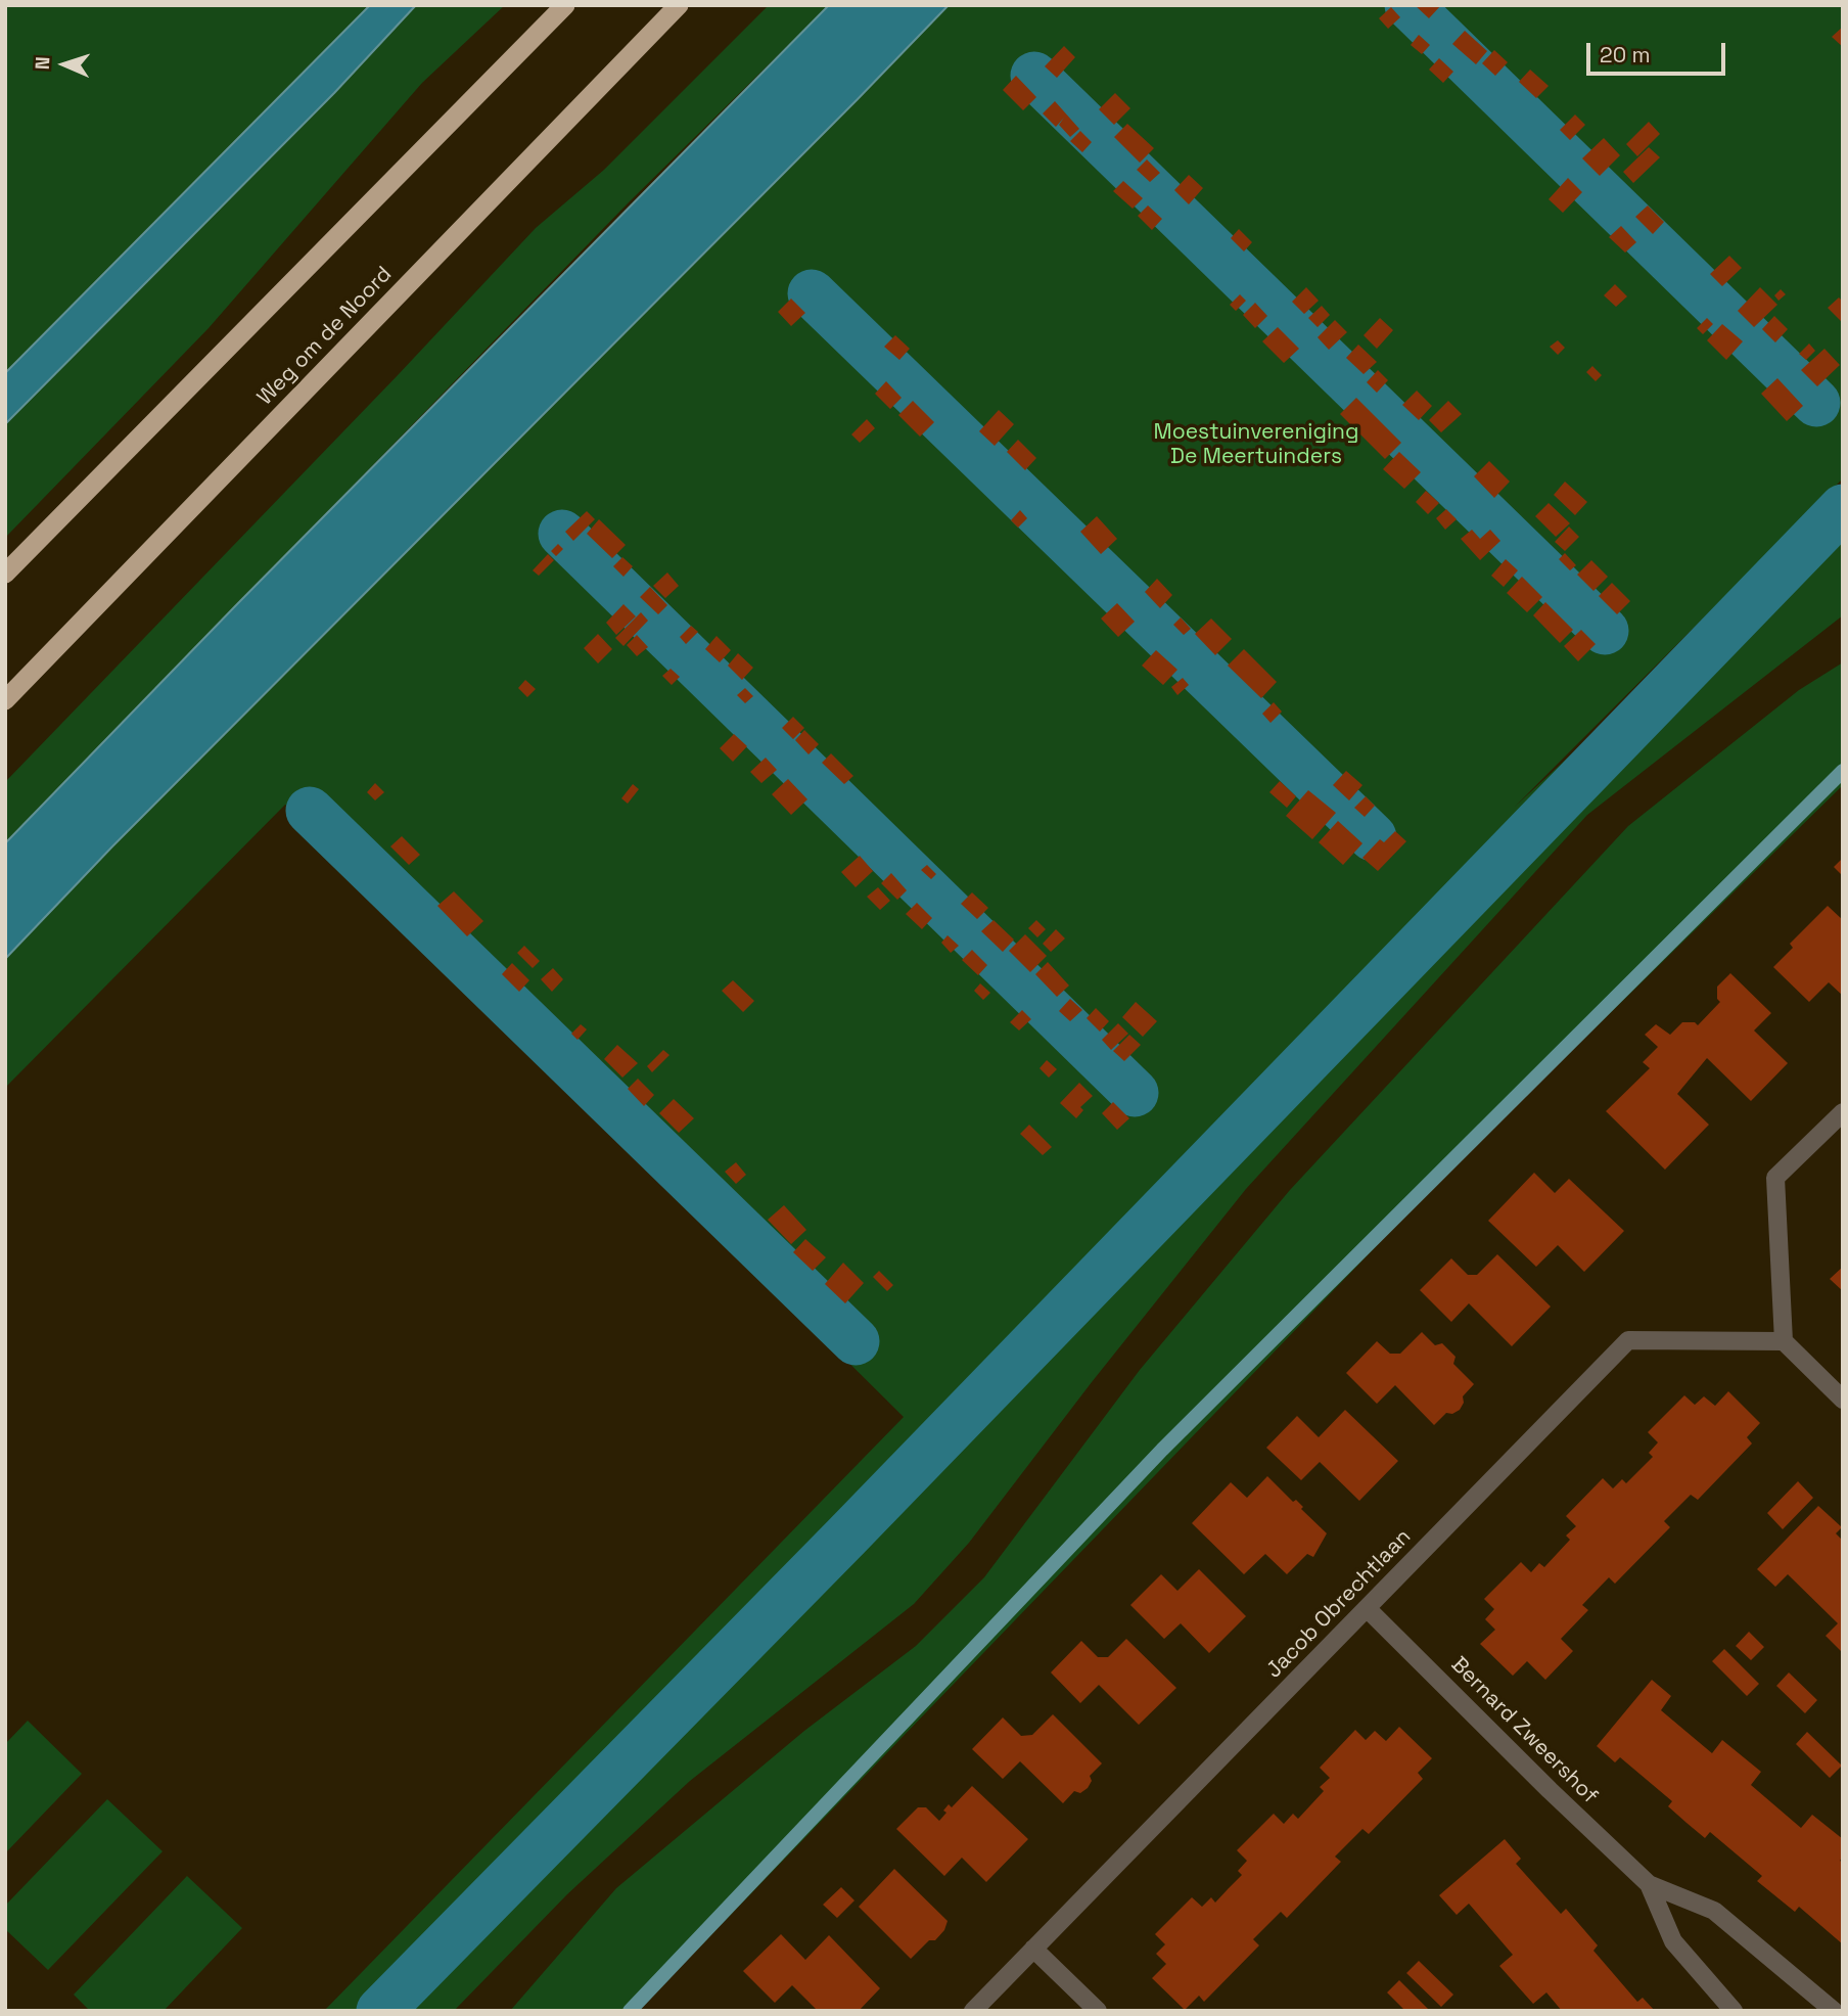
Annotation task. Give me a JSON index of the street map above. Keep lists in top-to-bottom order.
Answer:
{
  "streets": {
    "highway": ["Weg om de Noord"],
    "street": ["Jacob Obrechtlaan", "Bernard Zweershof"]
  },
  "crossings": [
    ["Jacob Obrechtlaan", "Bernard Zweershof"]
  ],
  "parks": ["Moestuinvereniging De Meertuinders"],
  "scale_bar": "20 m",
  "north": "left"
}
